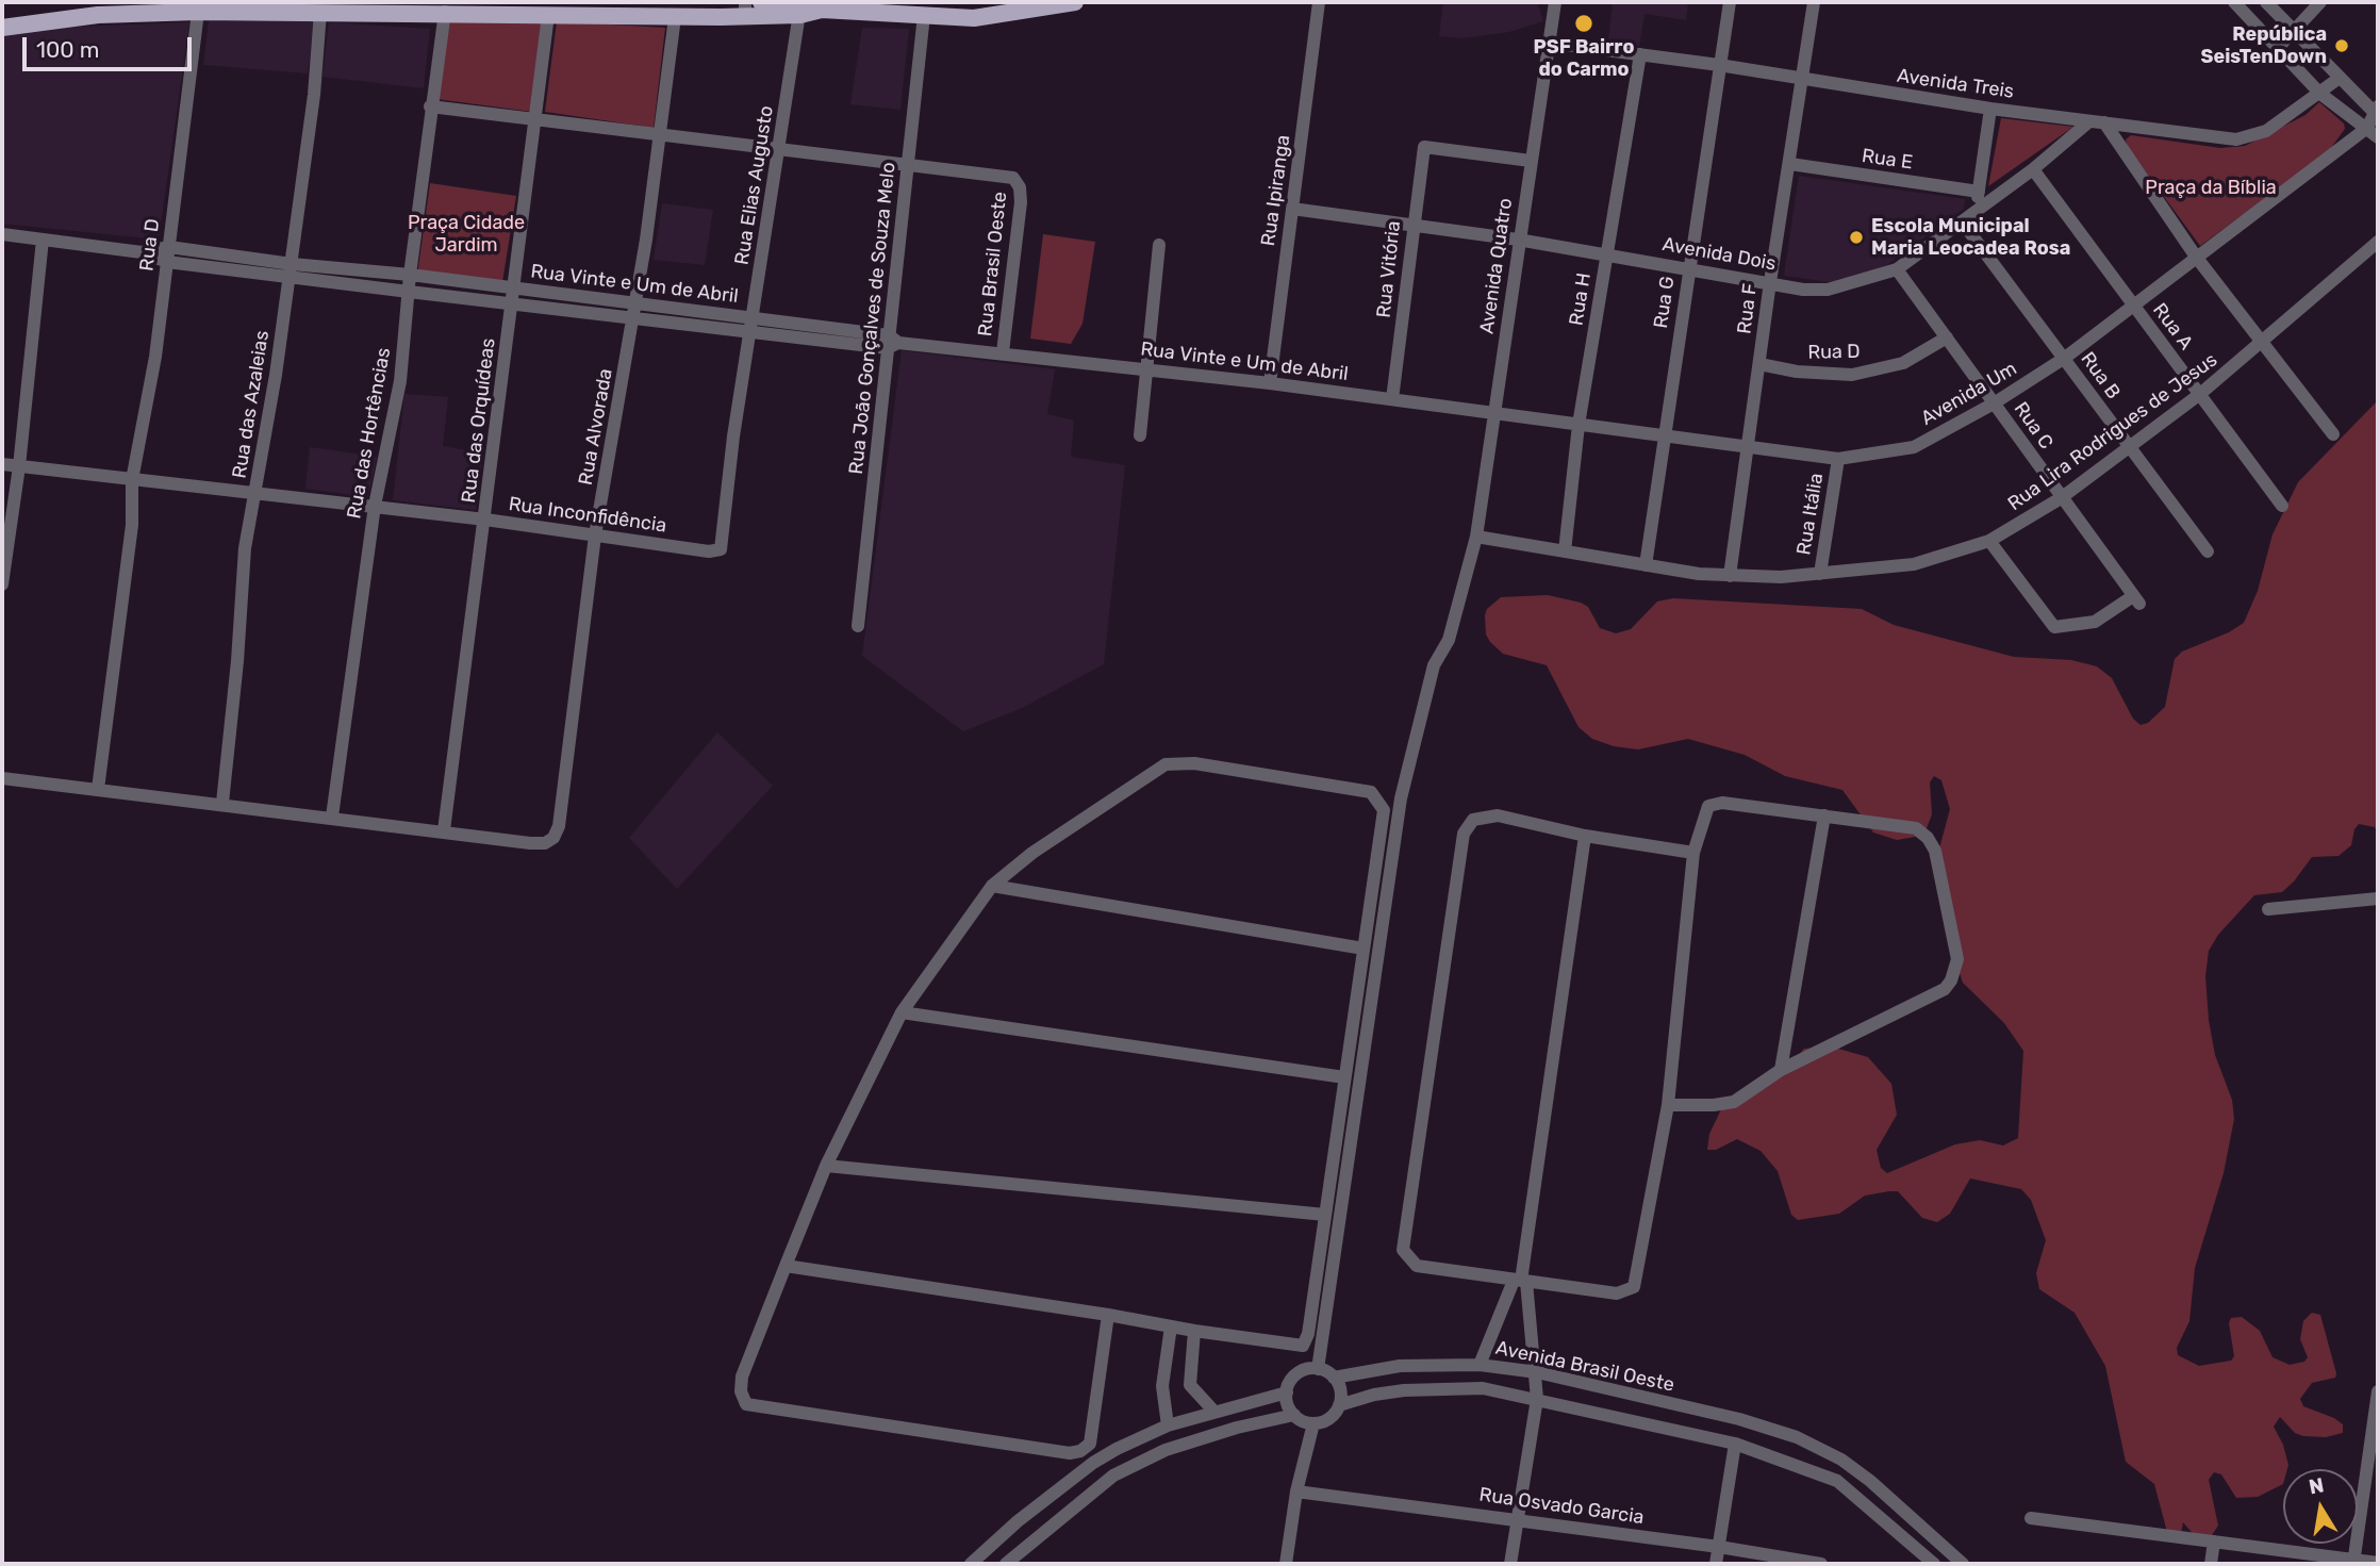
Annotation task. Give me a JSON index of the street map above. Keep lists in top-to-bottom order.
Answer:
{
  "streets": {
    "street": [
      "Avenida Treis",
      "Rua E",
      "Rua Elias Augusto",
      "Rua Ipiranga",
      "Rua D",
      "Avenida Dois",
      "Rua Brasil Oeste",
      "Avenida Quatro",
      "Rua Vitória",
      "Rua Vinte e Um de Abril",
      "Rua H",
      "Rua G",
      "Rua F",
      "Rua João Gonçalves de Souza Melo",
      "Rua A",
      "Rua B",
      "Avenida Um",
      "Rua das Azaleias",
      "Rua das Orquídeas",
      "Rua C",
      "Rua Alvorada",
      "Rua Lira Rodrigues de Jesus",
      "Rua das Hortências",
      "Rua Itália",
      "Rua Inconfidência",
      "Avenida Brasil Oeste",
      "Rua Osvado Garcia"
    ]
  },
  "crossings": [
    ["Avenida Treis", "Avenida Dois"],
    ["Avenida Treis", "Avenida Quatro"],
    ["Avenida Treis", "Rua H"],
    ["Avenida Treis", "Rua G"],
    ["Avenida Treis", "Rua F"],
    ["Rua E", "Rua F"],
    ["Rua Elias Augusto", "Rua Vinte e Um de Abril"],
    ["Rua Elias Augusto", "Rua Inconfidência"],
    ["Rua Ipiranga", "Avenida Dois"],
    ["Rua Ipiranga", "Rua Vinte e Um de Abril"],
    ["Rua D", "Rua Vinte e Um de Abril"],
    ["Rua D", "Rua F"],
    ["Rua D", "Rua C"],
    ["Rua D", "Rua Inconfidência"],
    ["Avenida Dois", "Avenida Quatro"],
    ["Avenida Dois", "Rua Vitória"],
    ["Avenida Dois", "Rua H"],
    ["Avenida Dois", "Rua G"],
    ["Avenida Dois", "Rua F"],
    ["Avenida Dois", "Rua A"],
    ["Avenida Dois", "Rua B"],
    ["Avenida Dois", "Rua C"],
    ["Rua Brasil Oeste", "Rua Vinte e Um de Abril"],
    ["Rua Brasil Oeste", "Rua João Gonçalves de Souza Melo"],
    ["Avenida Quatro", "Rua Vitória"],
    ["Avenida Quatro", "Rua Vinte e Um de Abril"],
    ["Avenida Quatro", "Avenida Um"],
    ["Avenida Quatro", "Rua Lira Rodrigues de Jesus"],
    ["Avenida Quatro", "Avenida Brasil Oeste"],
    ["Rua Vitória", "Rua Vinte e Um de Abril"],
    ["Rua Vinte e Um de Abril", "Rua João Gonçalves de Souza Melo"],
    ["Rua Vinte e Um de Abril", "Avenida Um"],
    ["Rua Vinte e Um de Abril", "Rua das Azaleias"],
    ["Rua Vinte e Um de Abril", "Rua das Orquídeas"],
    ["Rua Vinte e Um de Abril", "Rua Alvorada"],
    ["Rua Vinte e Um de Abril", "Rua das Hortências"],
    ["Rua H", "Avenida Um"],
    ["Rua H", "Rua Lira Rodrigues de Jesus"],
    ["Rua G", "Avenida Um"],
    ["Rua G", "Rua Lira Rodrigues de Jesus"],
    ["Rua F", "Avenida Um"],
    ["Rua F", "Rua Lira Rodrigues de Jesus"],
    ["Rua A", "Avenida Um"],
    ["Rua A", "Rua Lira Rodrigues de Jesus"],
    ["Rua B", "Avenida Um"],
    ["Rua B", "Rua Lira Rodrigues de Jesus"],
    ["Avenida Um", "Rua C"],
    ["Avenida Um", "Rua Itália"],
    ["Rua das Azaleias", "Rua Inconfidência"],
    ["Rua das Orquídeas", "Rua Alvorada"],
    ["Rua das Orquídeas", "Rua Inconfidência"],
    ["Rua C", "Rua Lira Rodrigues de Jesus"],
    ["Rua Alvorada", "Rua Inconfidência"],
    ["Rua Lira Rodrigues de Jesus", "Rua Itália"],
    ["Rua das Hortências", "Rua Inconfidência"]
  ],
  "parks": ["Praça da Bíblia", "Praça Cidade Jardim"],
  "places": ["PSF Bairro do Carmo", "República SeisTenDown", "Escola Municipal Maria Leocadea Rosa"],
  "scale_bar": "100 m",
  "north": "top"
}
